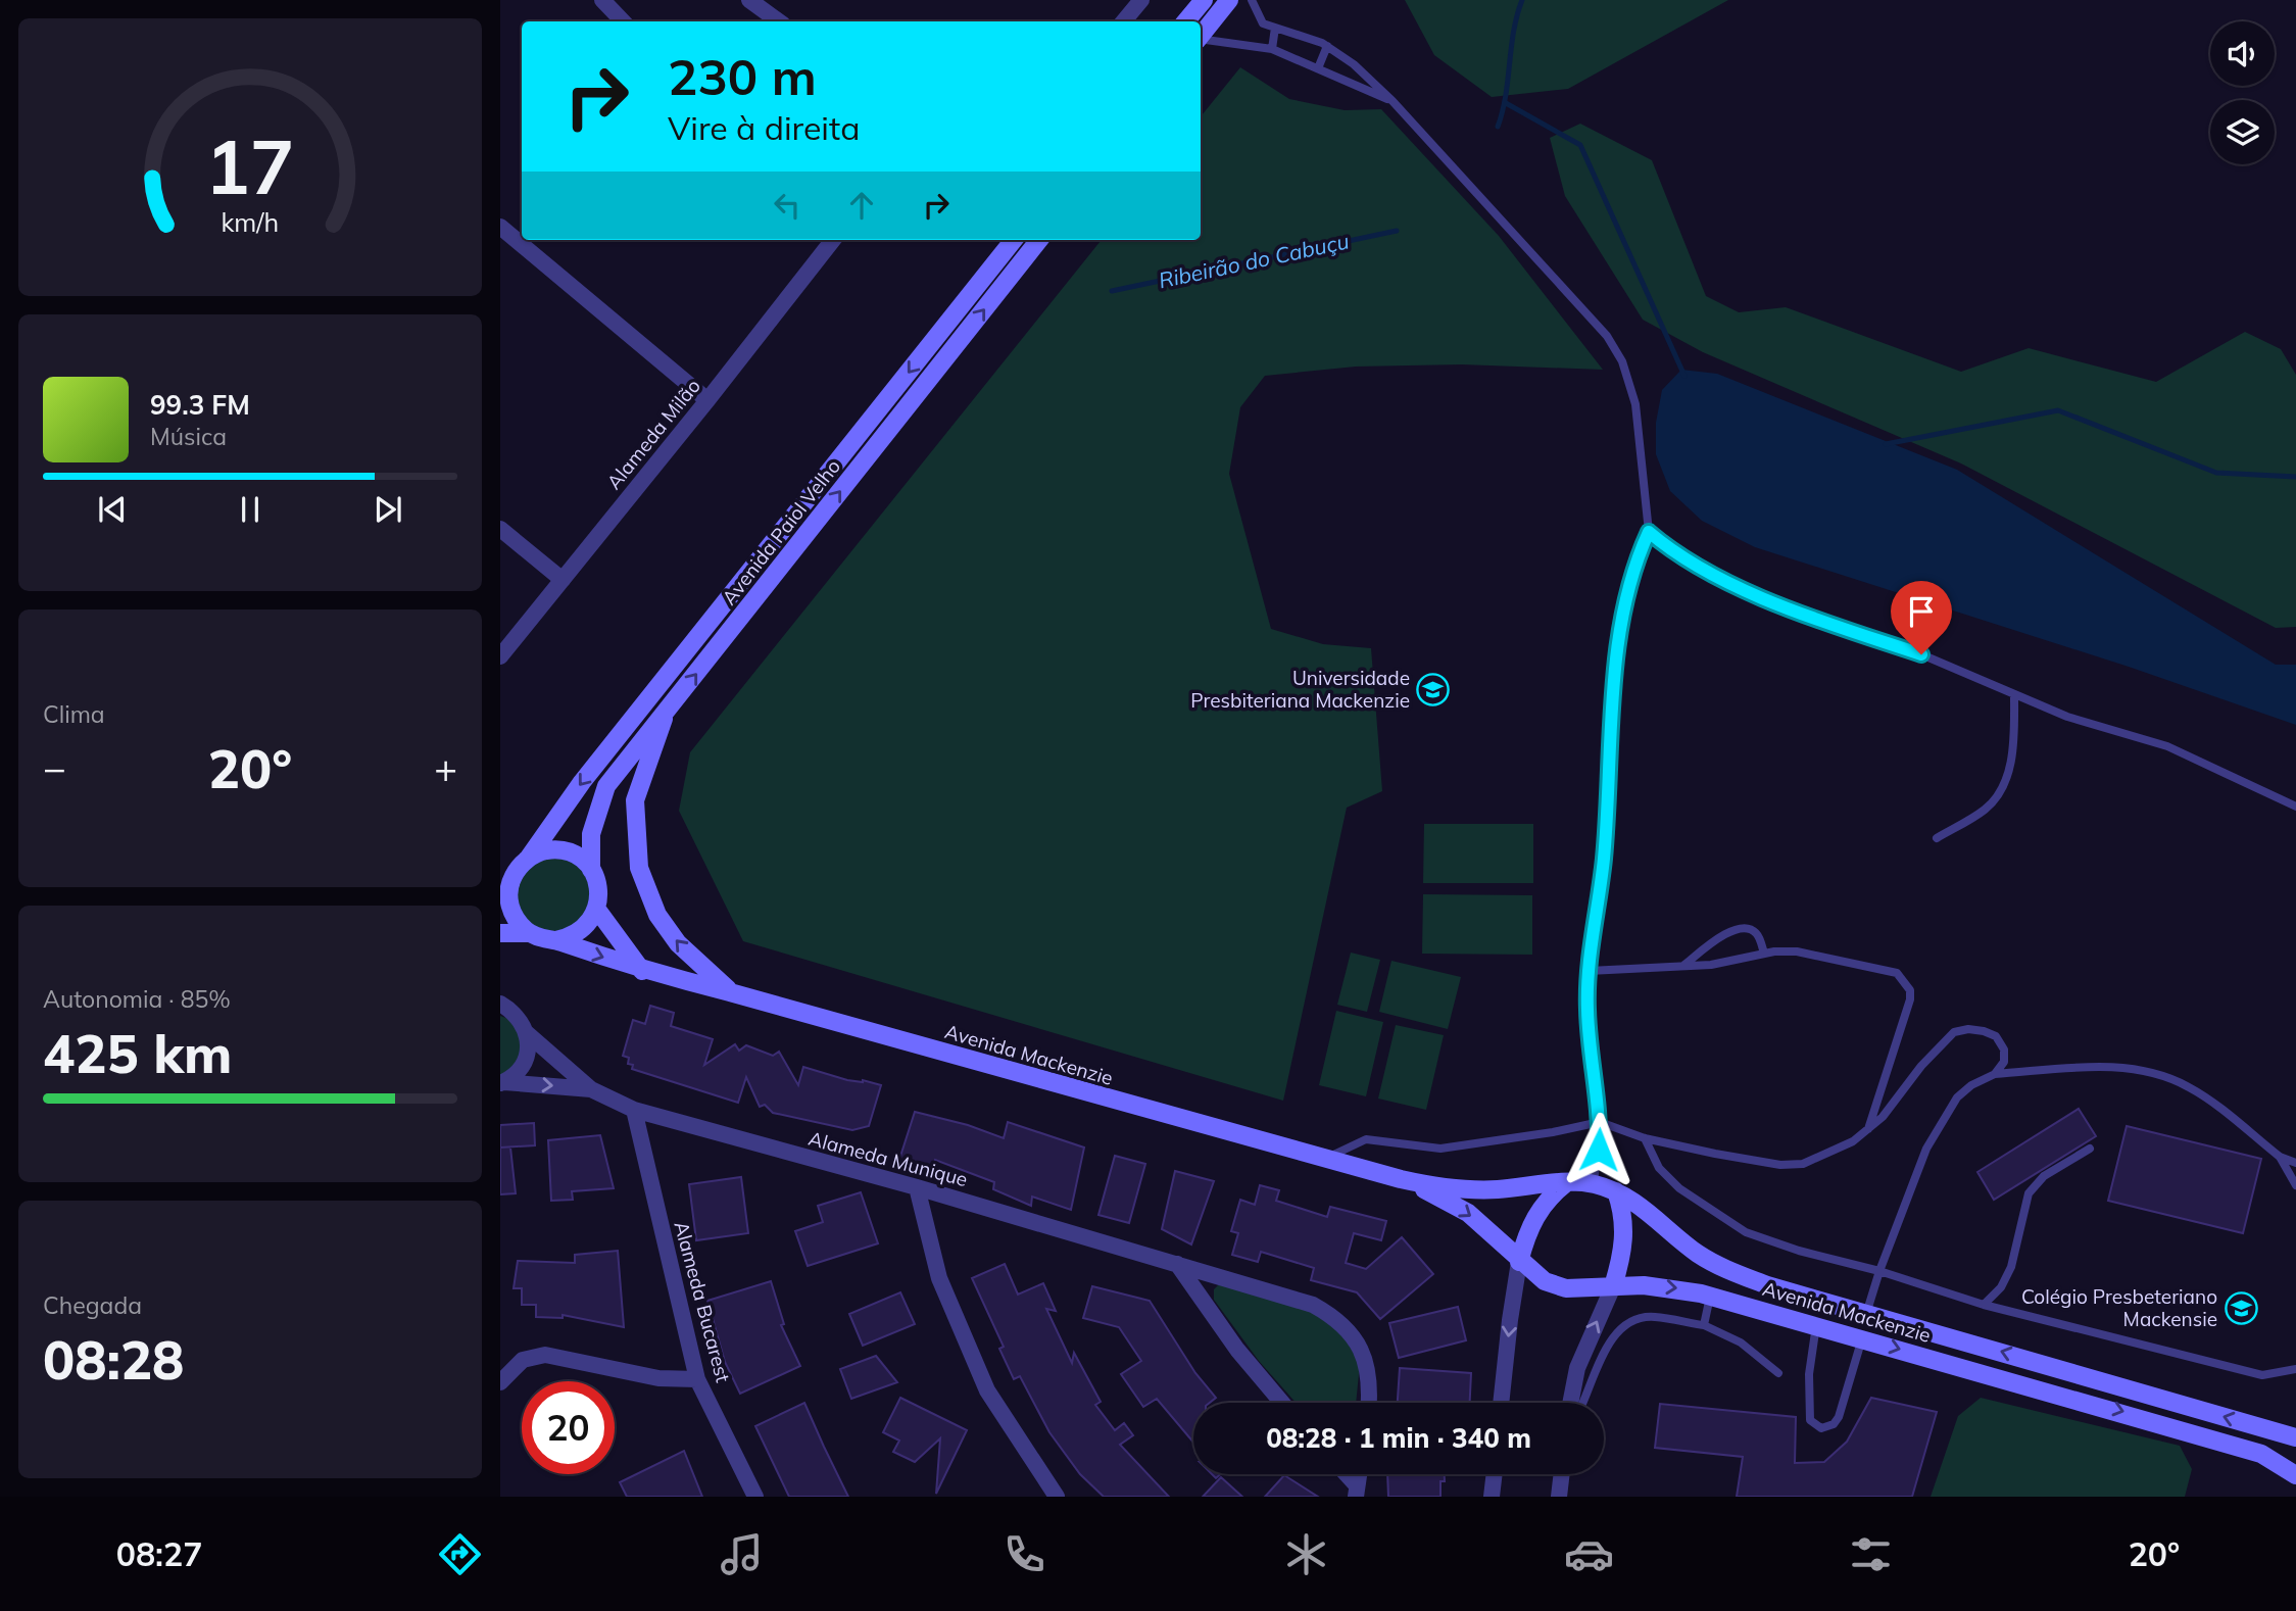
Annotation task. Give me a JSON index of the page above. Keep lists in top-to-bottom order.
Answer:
{
  "streets": {
    "main road": ["Avenida Paiol Velho", "Avenida Mackenzie"],
    "street": ["Alameda Milão", "Alameda Munique", "Alameda Bucarest"]
  },
  "crossings": [
    ["Avenida Paiol Velho", "Avenida Mackenzie"],
    ["Alameda Munique", "Alameda Bucarest"]
  ],
  "water": ["Ribeirão do Cabuçu"],
  "places": {
    "school or university": ["Universidade Presbiteriana Mackenzie", "Colégio Presbeteriano Mackensie"]
  },
  "page": {
    "turn": ["230 m", "Vire à direita"],
    "song": ["99.3 FM", "Música"],
    "tile": [
      "Clima",
      ["Autonomia · 85%", "425 km"],
      ["Chegada", "08:28"]
    ],
    "heat": ["−", "20°", "+"],
    "limit": "20",
    "trip": "08:28 · 1 min · 340 m",
    "tabs": ["08:27", "20°"],
    "gauge": ["17", "km/h"]
  }
}
